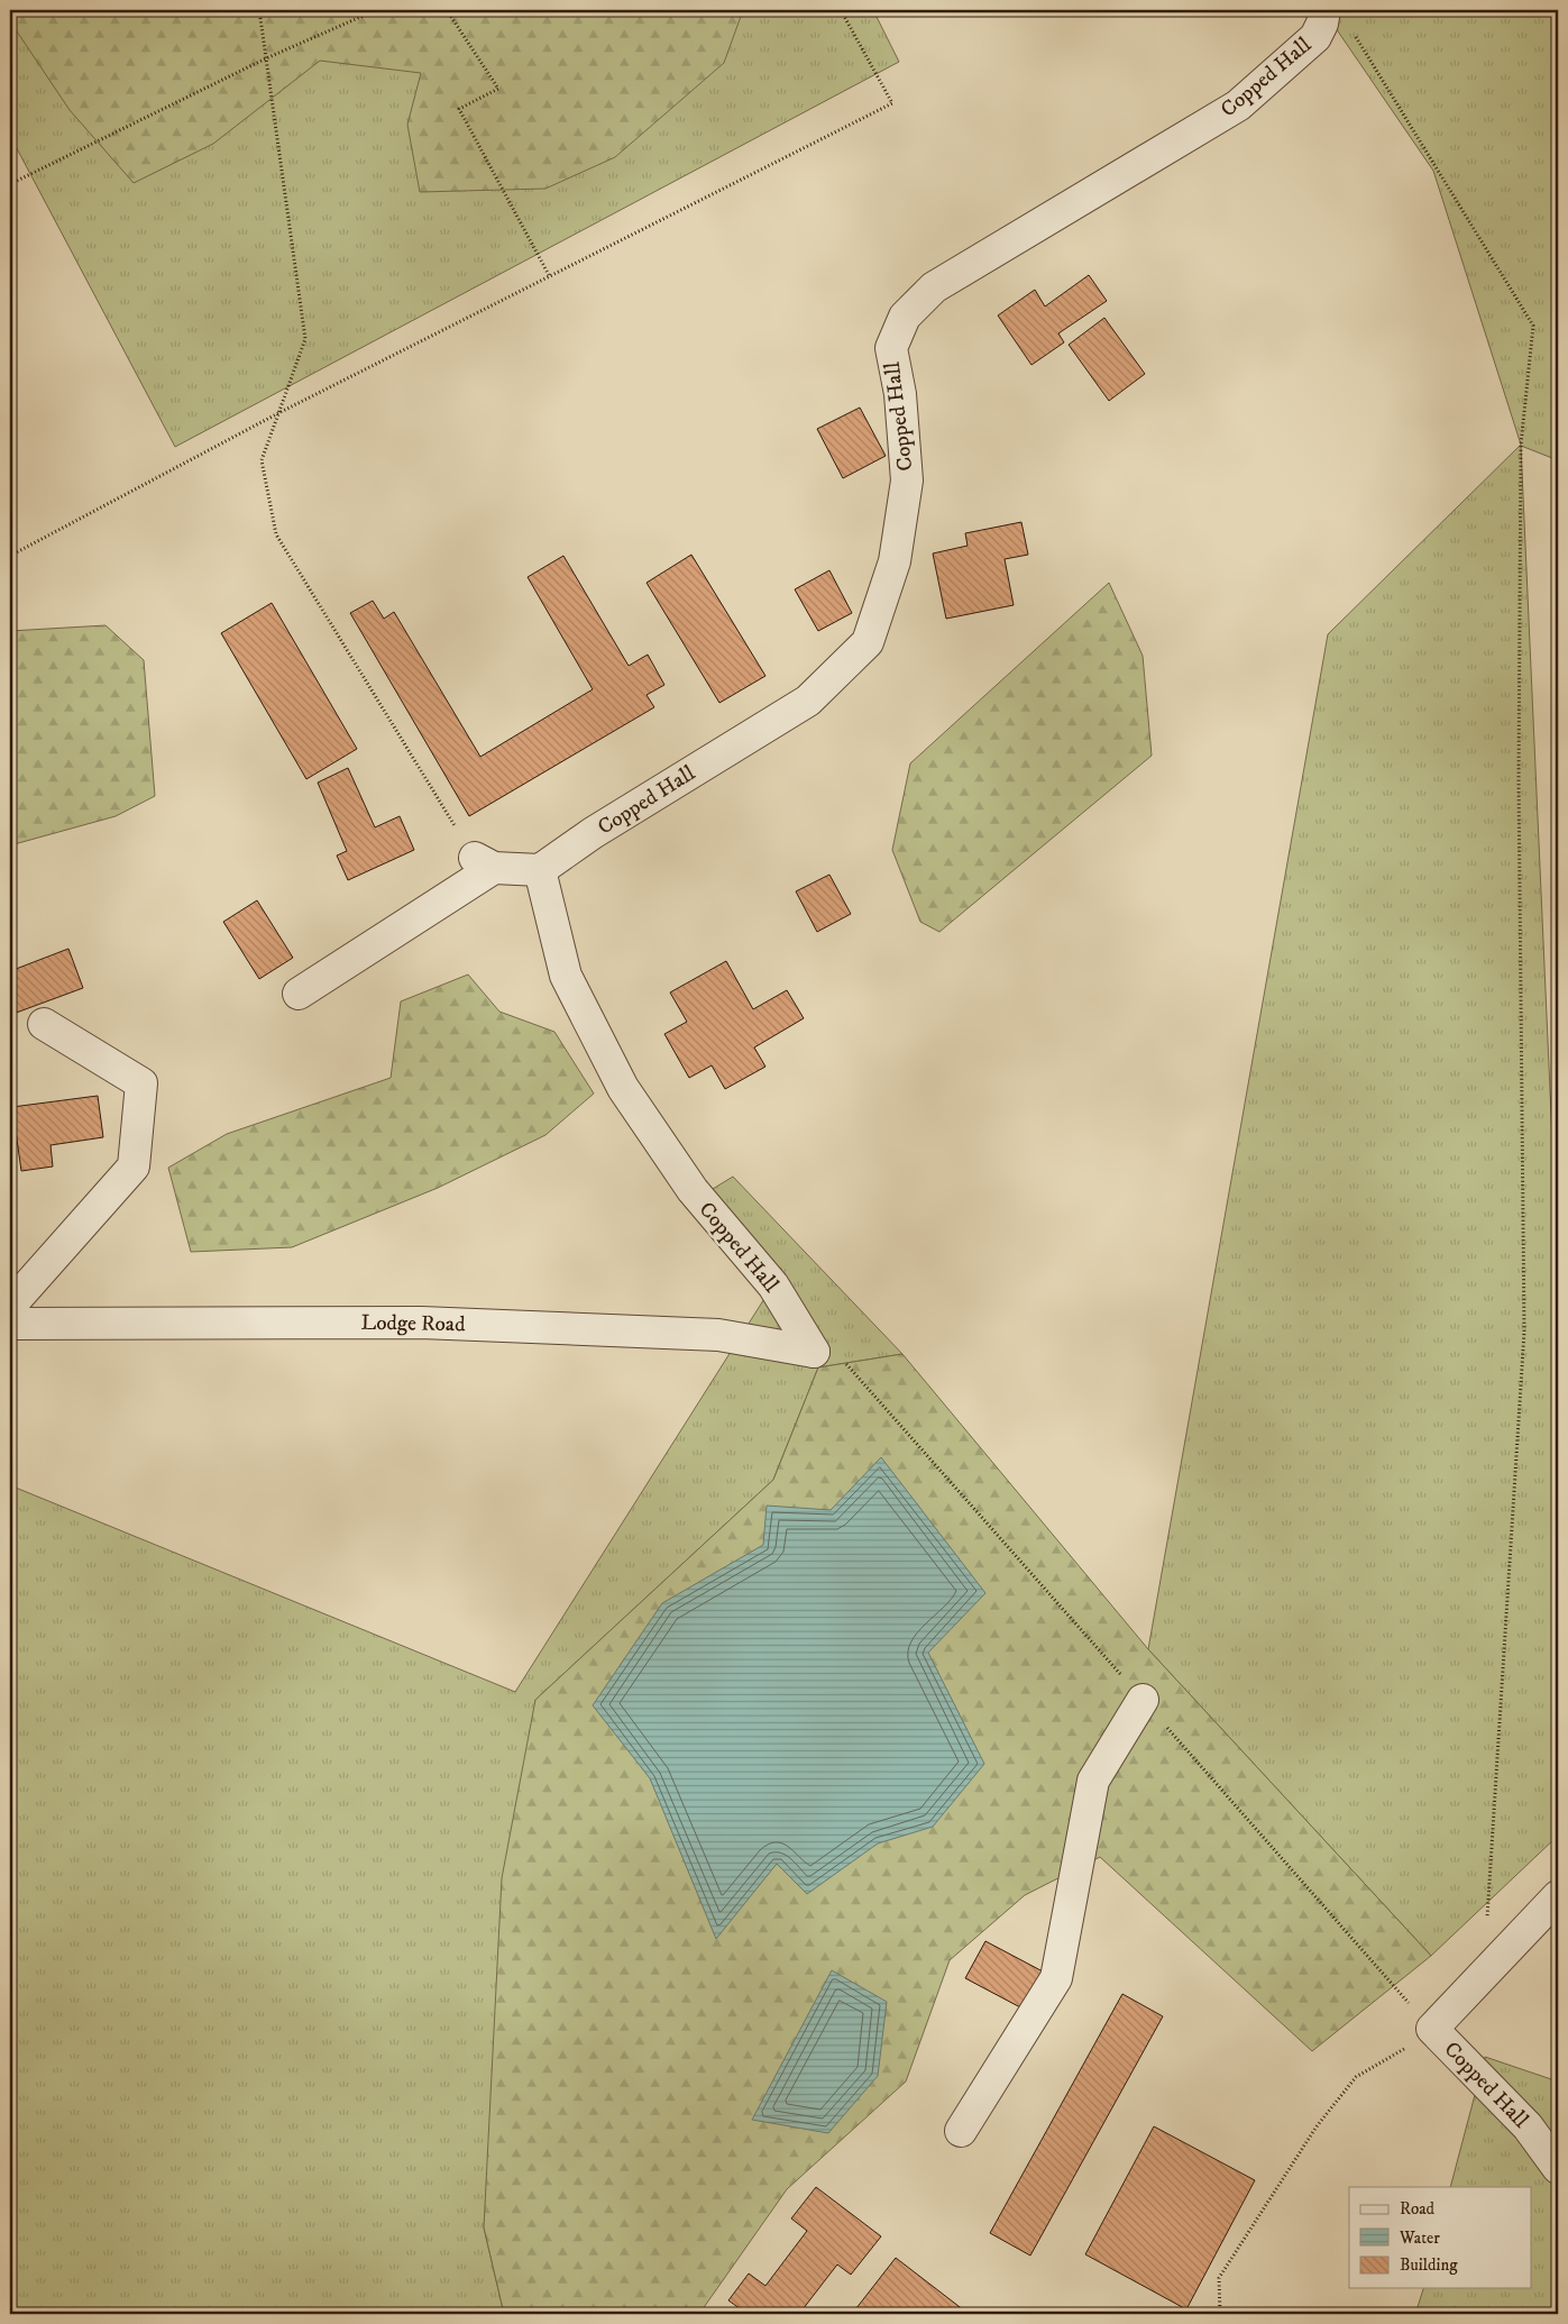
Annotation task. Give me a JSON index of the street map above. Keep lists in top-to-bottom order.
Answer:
{
  "streets": {
    "lane": ["Copped Hall", "Lodge Road"]
  },
  "crossings": [
    ["Copped Hall", "Lodge Road"]
  ],
  "legend": ["Road", "Water", "Building"]
}
